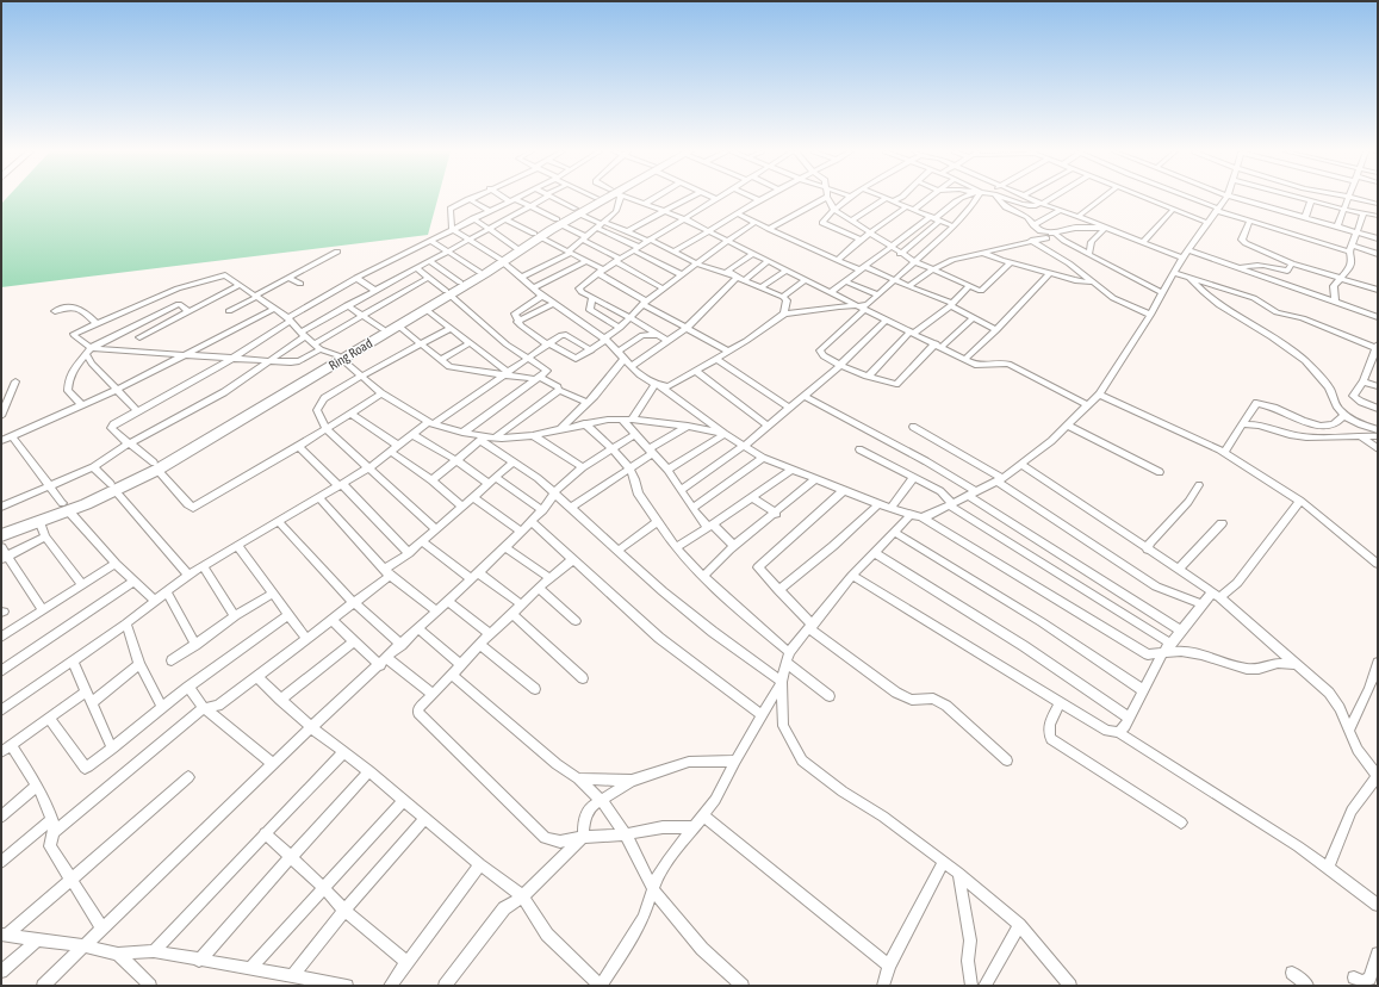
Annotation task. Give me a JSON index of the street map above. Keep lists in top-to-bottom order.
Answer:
{
  "streets": {
    "main road": ["Ring Road"]
  }
}
